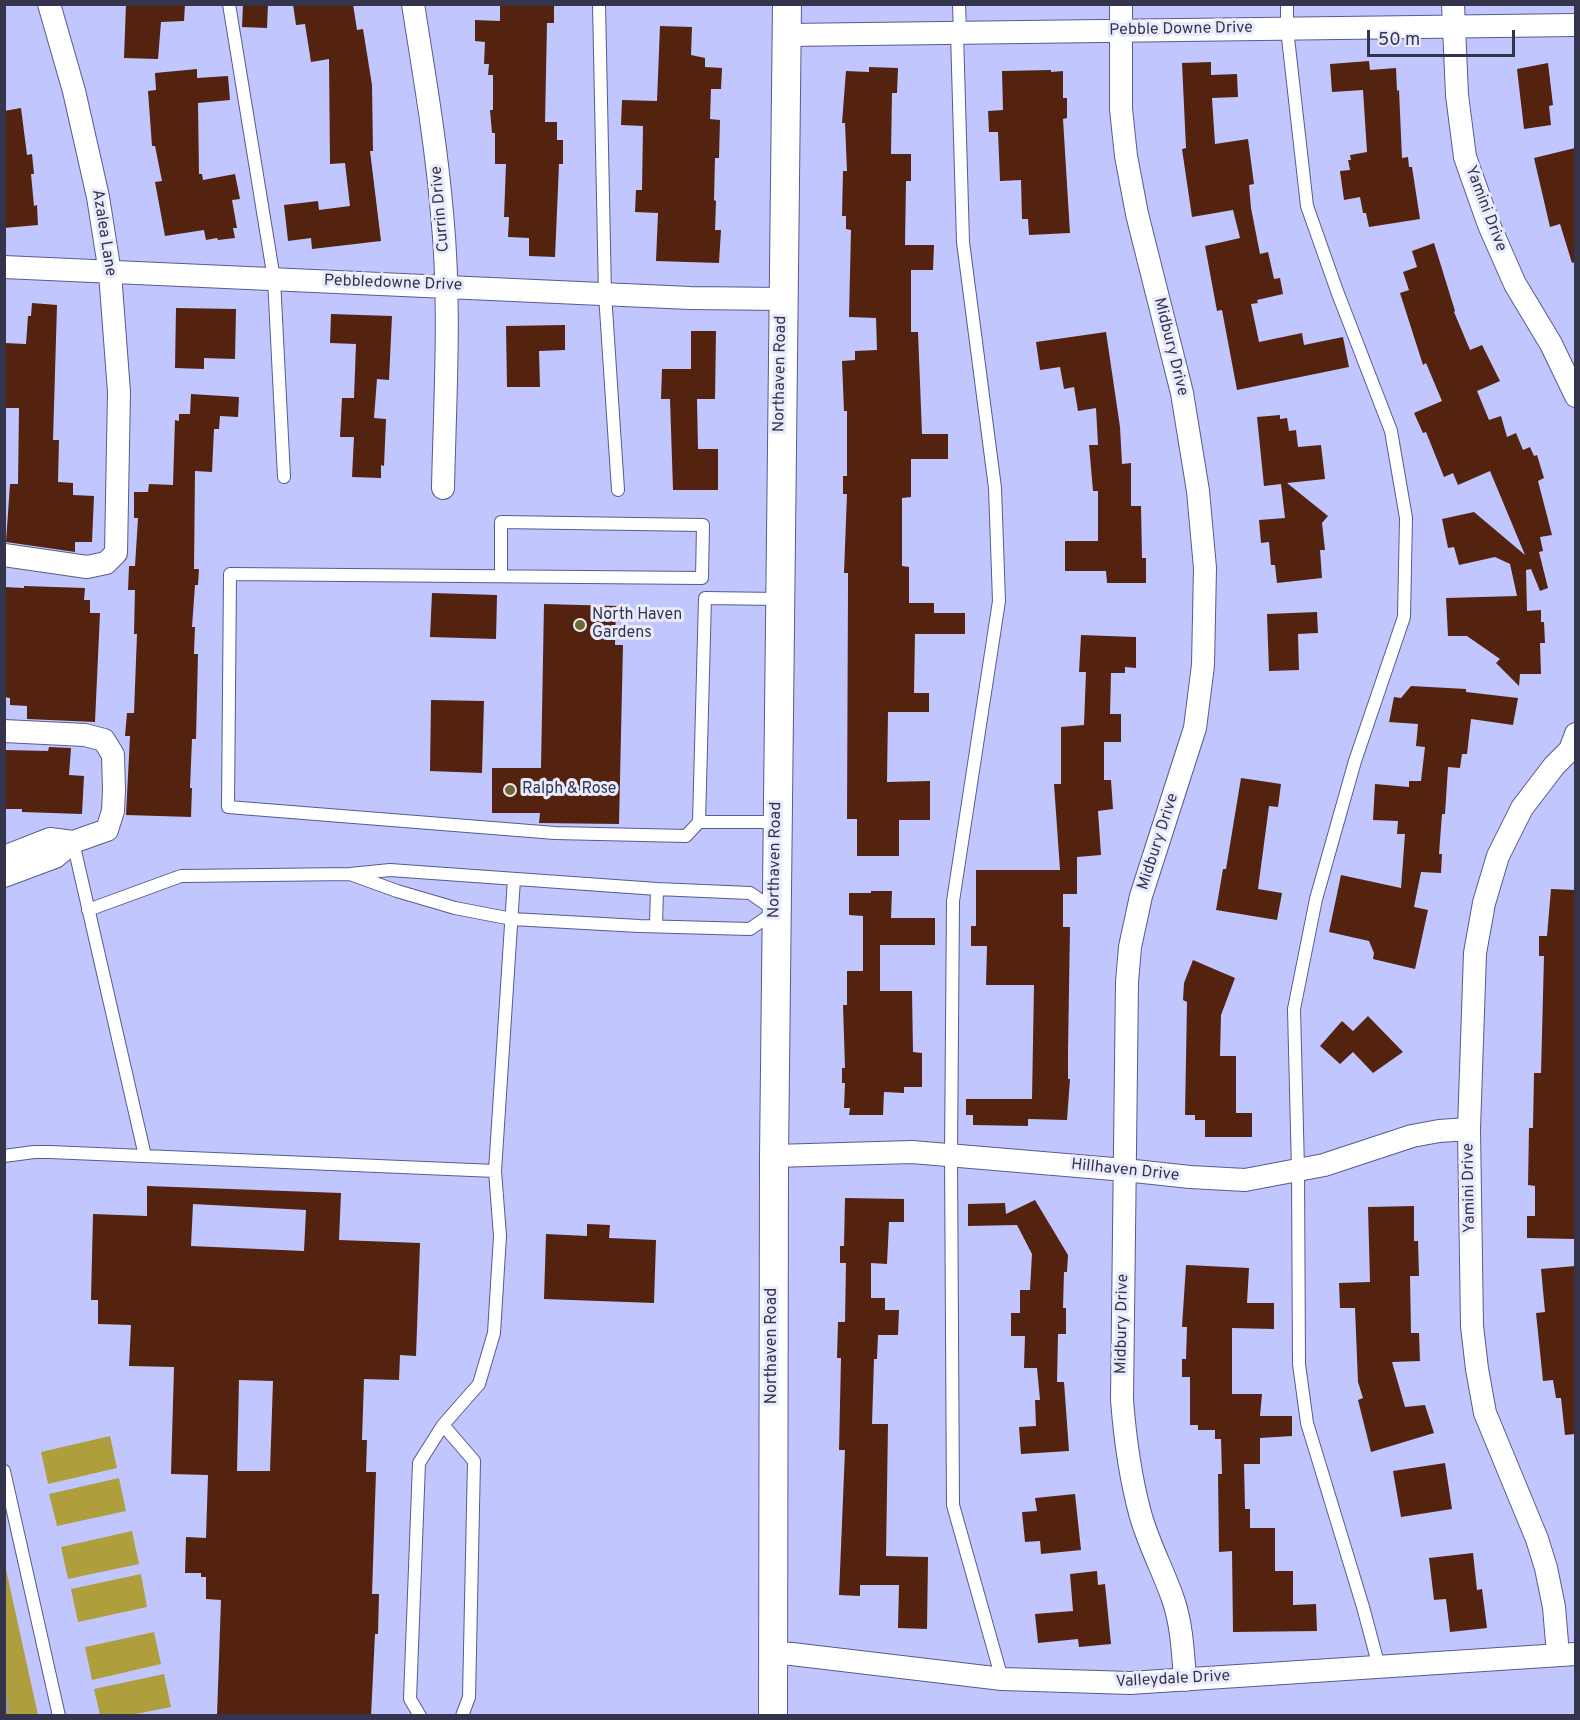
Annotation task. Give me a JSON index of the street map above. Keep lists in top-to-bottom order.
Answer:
{
  "streets": {
    "street": [
      "Pebble Downe Drive",
      "Currin Drive",
      "Yamini Drive",
      "Azalea Lane",
      "Pebbledowne Drive",
      "Midbury Drive",
      "Northaven Road",
      "Hillhaven Drive",
      "Valleydale Drive"
    ]
  },
  "crossings": [
    ["Pebble Downe Drive", "Yamini Drive"],
    ["Pebble Downe Drive", "Midbury Drive"],
    ["Pebble Downe Drive", "Northaven Road"],
    ["Currin Drive", "Pebbledowne Drive"],
    ["Yamini Drive", "Hillhaven Drive"],
    ["Yamini Drive", "Valleydale Drive"],
    ["Azalea Lane", "Pebbledowne Drive"],
    ["Pebbledowne Drive", "Northaven Road"],
    ["Midbury Drive", "Hillhaven Drive"],
    ["Midbury Drive", "Valleydale Drive"],
    ["Northaven Road", "Hillhaven Drive"],
    ["Northaven Road", "Valleydale Drive"]
  ],
  "places": ["North Haven Gardens", "Ralph & Rose"],
  "scale_bar": "50 m"
}
